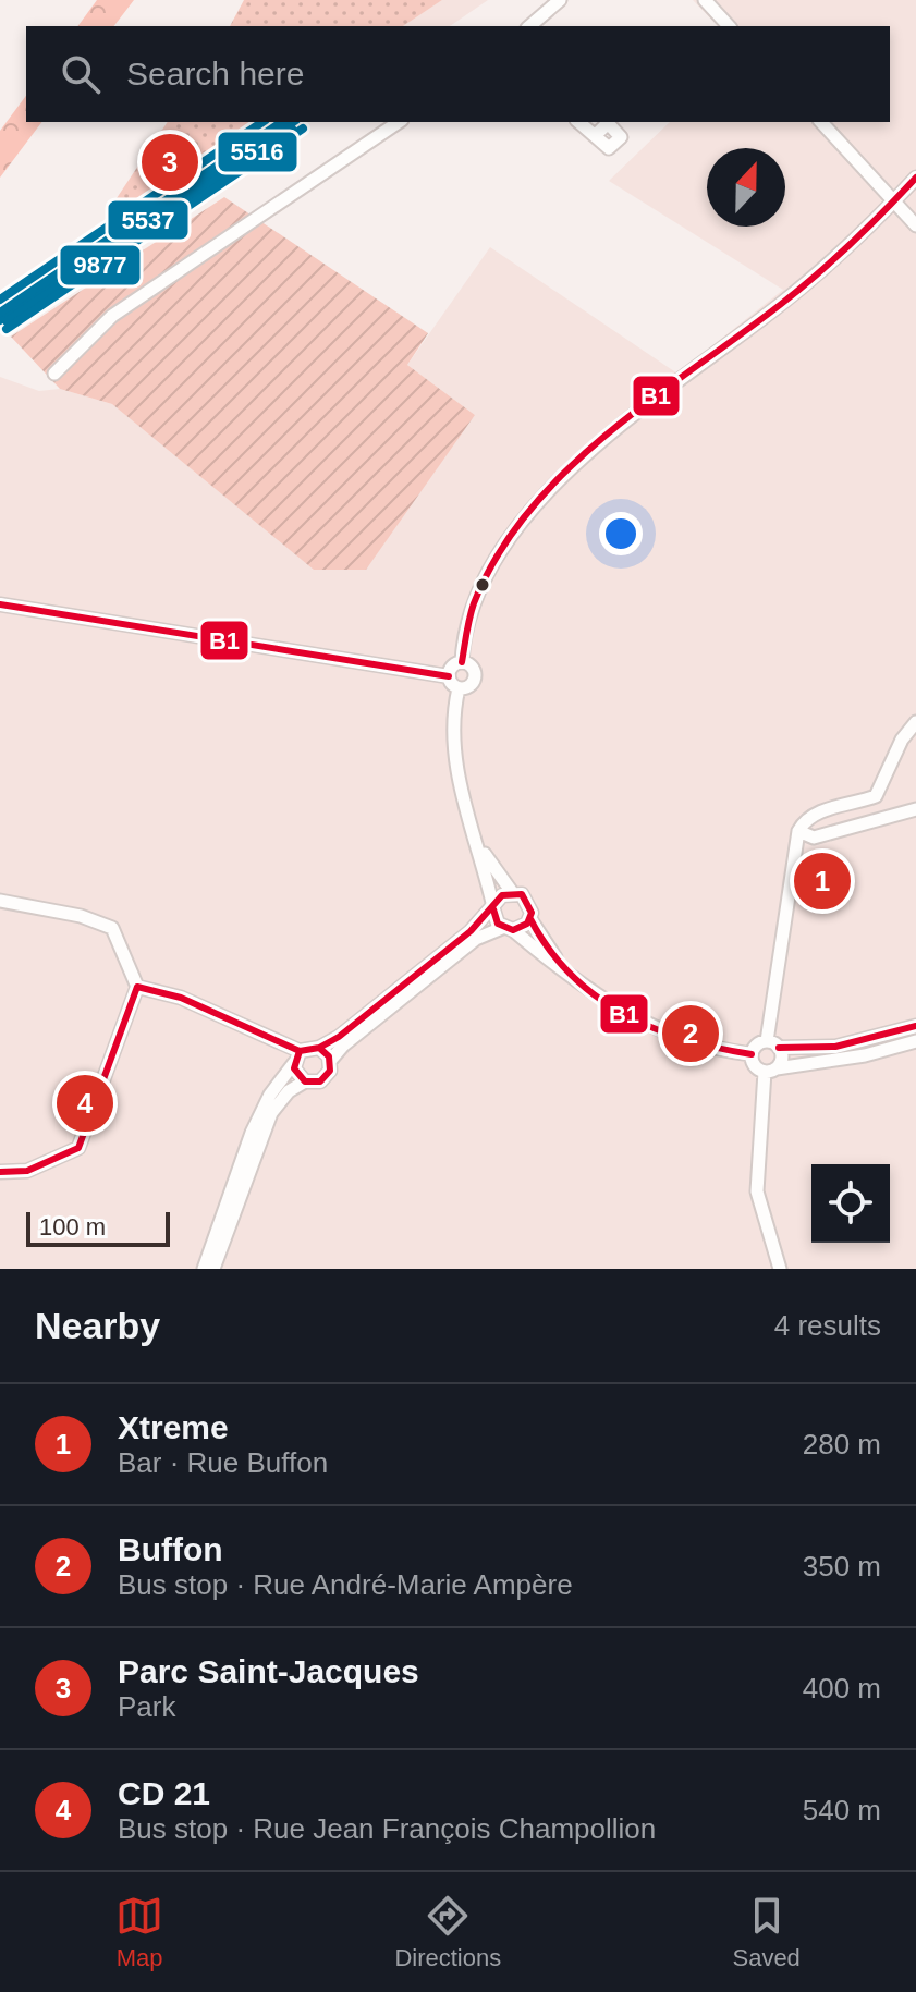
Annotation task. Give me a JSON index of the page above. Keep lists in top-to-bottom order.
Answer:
{
  "lines": [
    "transit line 5537",
    "transit line 5516",
    "transit line 9877",
    "transit line B1"
  ],
  "scale_bar": "100 m",
  "north": "top",
  "page": {
    "search": "Search here",
    "pins": [
      "3",
      "1",
      "2",
      "4"
    ],
    "scale": "100 m",
    "heading": ["Nearby", "4 results"],
    "list": [
      {
        "mark": "1",
        "name": "Xtreme",
        "note": "Bar · Rue Buffon",
        "value": "280 m"
      },
      {
        "mark": "2",
        "name": "Buffon",
        "note": "Bus stop · Rue André-Marie Ampère",
        "value": "350 m"
      },
      {
        "mark": "3",
        "name": "Parc Saint-Jacques",
        "note": "Park",
        "value": "400 m"
      },
      {
        "mark": "4",
        "name": "CD 21",
        "note": "Bus stop · Rue Jean François Champollion",
        "value": "540 m"
      }
    ],
    "nav": ["Map", "Directions", "Saved"]
  }
}
